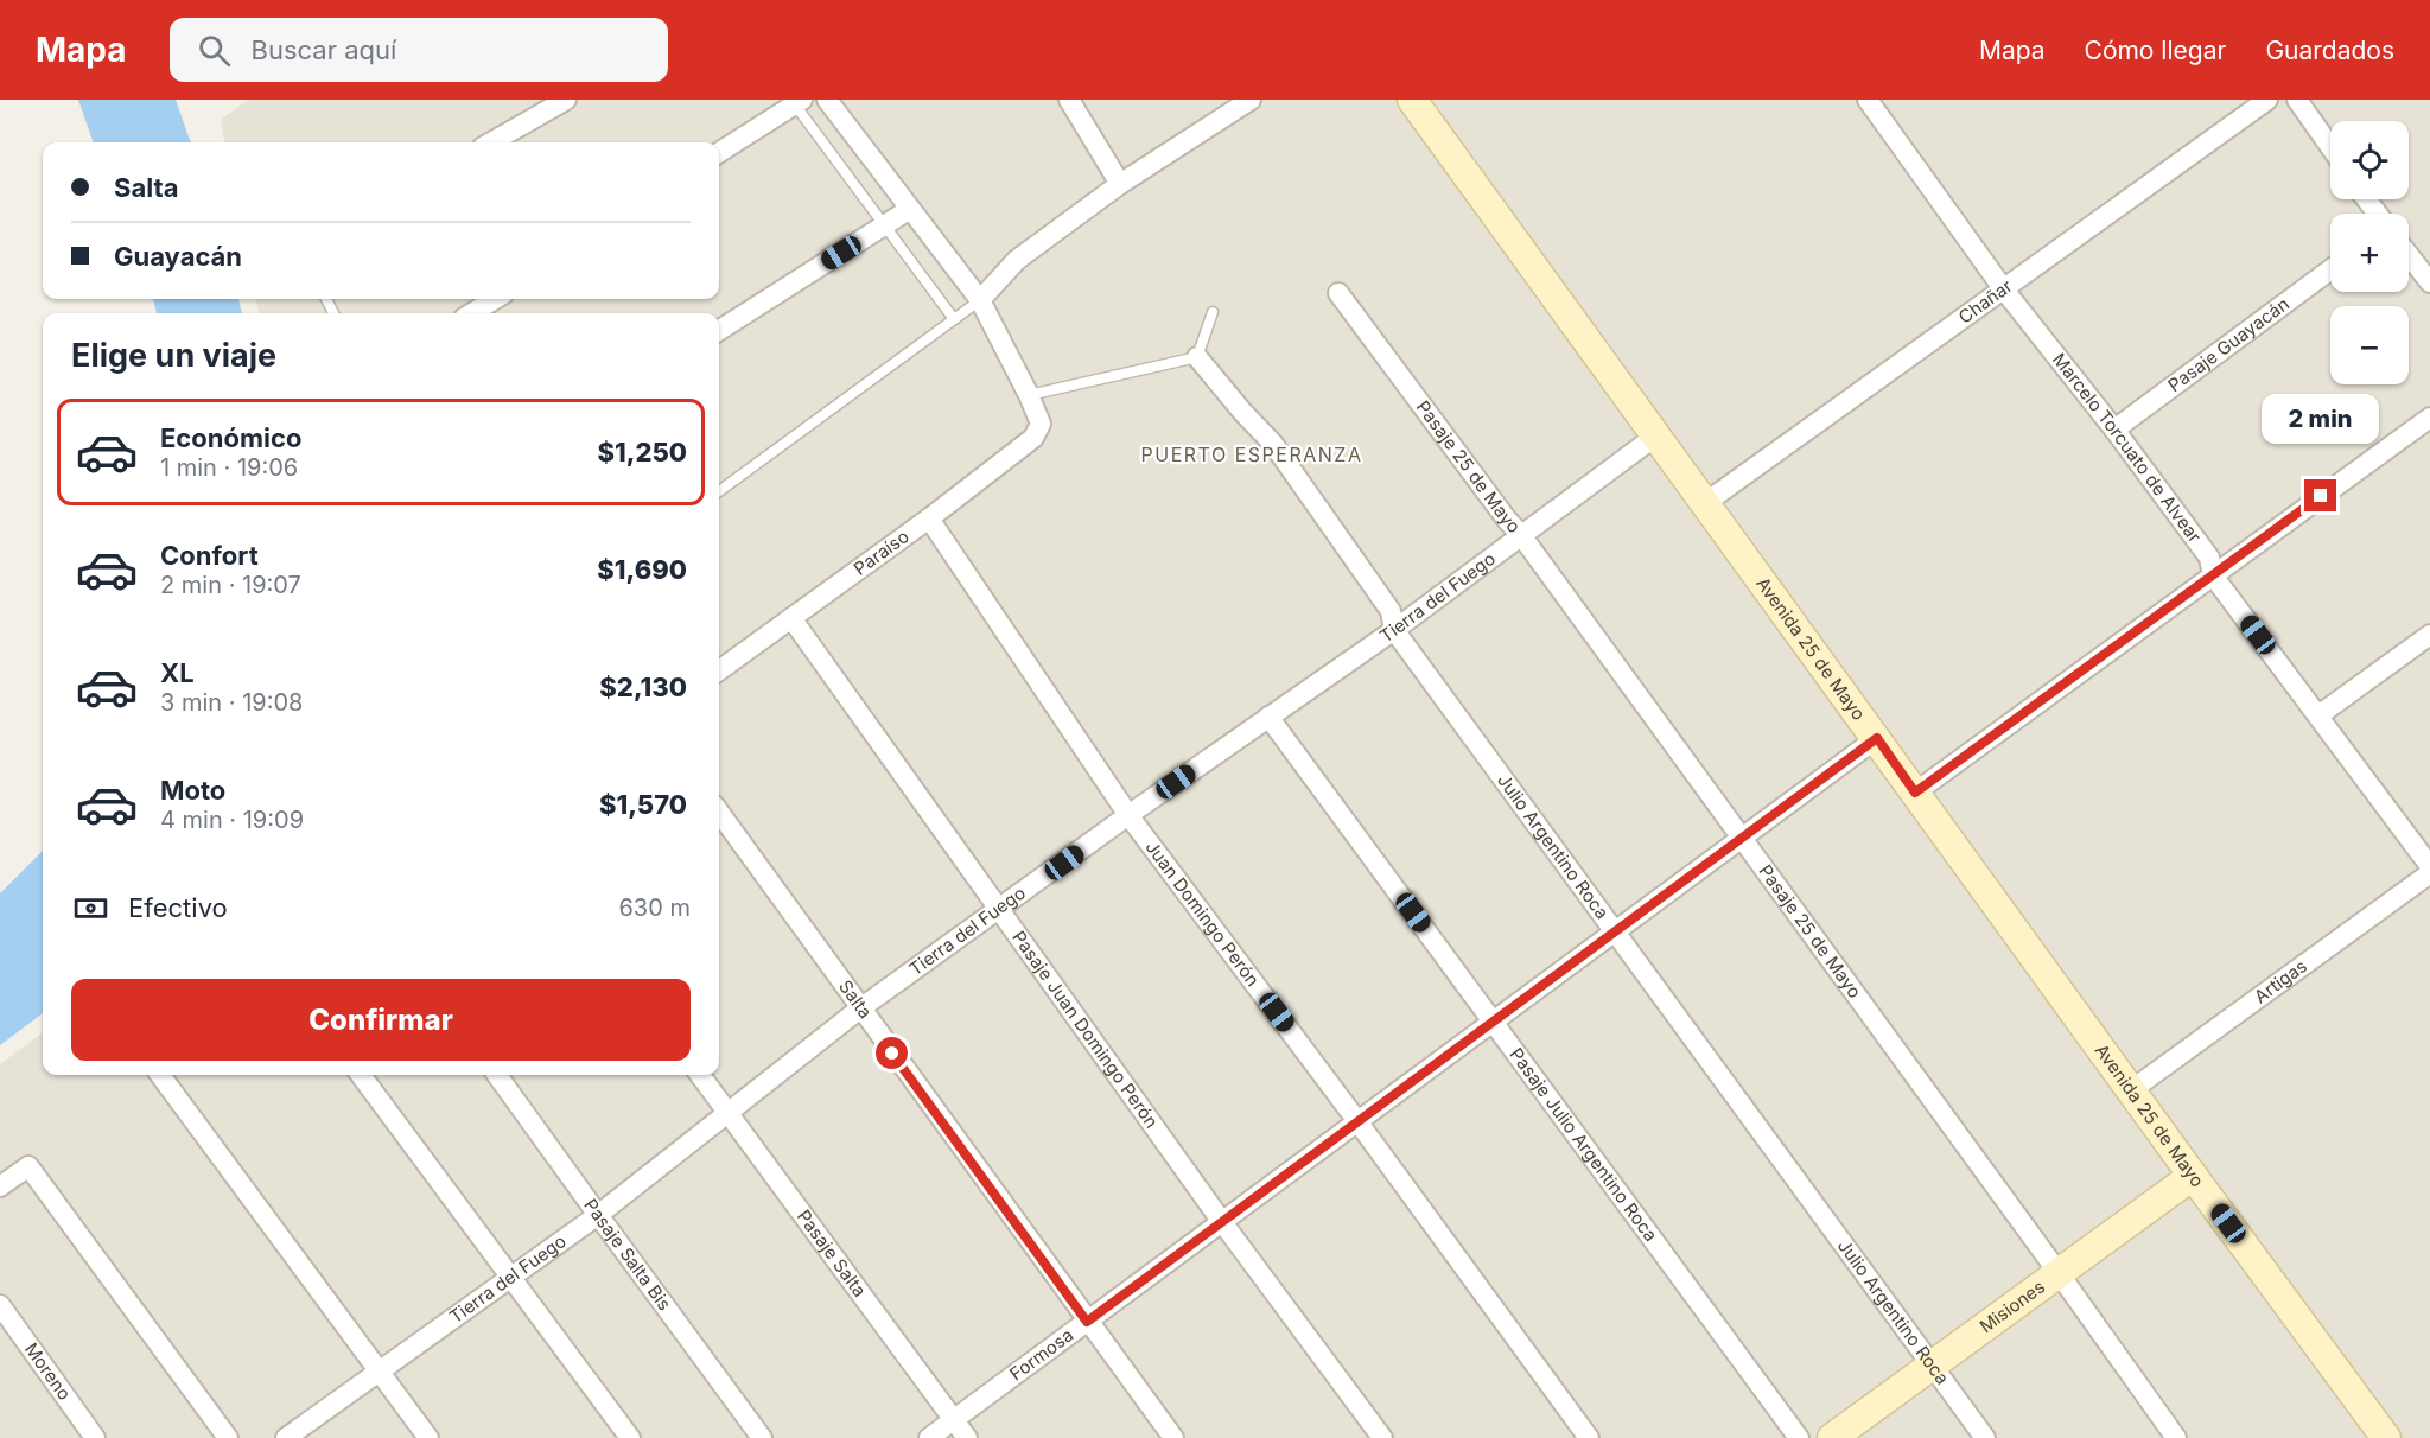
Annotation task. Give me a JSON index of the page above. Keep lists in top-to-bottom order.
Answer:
{
  "streets": {
    "main road": ["Avenida 25 de Mayo", "Misiones"],
    "street": [
      "Chañar",
      "Pasaje Guayacán",
      "Marcelo Torcuato de Alvear",
      "Pasaje 25 de Mayo",
      "Paraíso",
      "Tierra del Fuego",
      "Julio Argentino Roca",
      "Juan Domingo Perón",
      "Artigas",
      "Salta",
      "Pasaje Juan Domingo Perón",
      "Pasaje Julio Argentino Roca",
      "Pasaje Salta Bis",
      "Pasaje Salta",
      "Formosa",
      "Moreno"
    ]
  },
  "crossings": [
    ["Chañar", "Marcelo Torcuato de Alvear"],
    ["Chañar", "Avenida 25 de Mayo"],
    ["Pasaje Guayacán", "Marcelo Torcuato de Alvear"],
    ["Pasaje 25 de Mayo", "Tierra del Fuego"],
    ["Pasaje 25 de Mayo", "Misiones"],
    ["Pasaje 25 de Mayo", "Formosa"],
    ["Paraíso", "Juan Domingo Perón"],
    ["Paraíso", "Pasaje Juan Domingo Perón"],
    ["Tierra del Fuego", "Avenida 25 de Mayo"],
    ["Tierra del Fuego", "Julio Argentino Roca"],
    ["Tierra del Fuego", "Juan Domingo Perón"],
    ["Tierra del Fuego", "Salta"],
    ["Tierra del Fuego", "Pasaje Juan Domingo Perón"],
    ["Tierra del Fuego", "Pasaje Julio Argentino Roca"],
    ["Tierra del Fuego", "Pasaje Salta Bis"],
    ["Tierra del Fuego", "Pasaje Salta"],
    ["Avenida 25 de Mayo", "Artigas"],
    ["Avenida 25 de Mayo", "Misiones"],
    ["Avenida 25 de Mayo", "Formosa"],
    ["Julio Argentino Roca", "Misiones"],
    ["Julio Argentino Roca", "Formosa"],
    ["Juan Domingo Perón", "Formosa"],
    ["Salta", "Formosa"],
    ["Pasaje Juan Domingo Perón", "Formosa"],
    ["Pasaje Julio Argentino Roca", "Formosa"],
    ["Pasaje Salta", "Formosa"]
  ],
  "districts": ["PUERTO ESPERANZA"],
  "page": {
    "header": "Mapa",
    "search": "Buscar aquí",
    "nav": ["Mapa", "Cómo llegar", "Guardados"],
    "map_buttons": ["+", "−"],
    "banner": ["Salta", "Guayacán"],
    "heading": "Elige un viaje",
    "bubble": "2 min",
    "list": [
      {
        "name": "Económico",
        "note": "1 min · 19:06",
        "value": "$1,250"
      },
      {
        "name": "Confort",
        "note": "2 min · 19:07",
        "value": "$1,690"
      },
      {
        "name": "XL",
        "note": "3 min · 19:08",
        "value": "$2,130"
      },
      {
        "name": "Moto",
        "note": "4 min · 19:09",
        "value": "$1,570"
      }
    ],
    "pay": ["Efectivo", "630 m"],
    "buttons": "Confirmar"
  }
}
